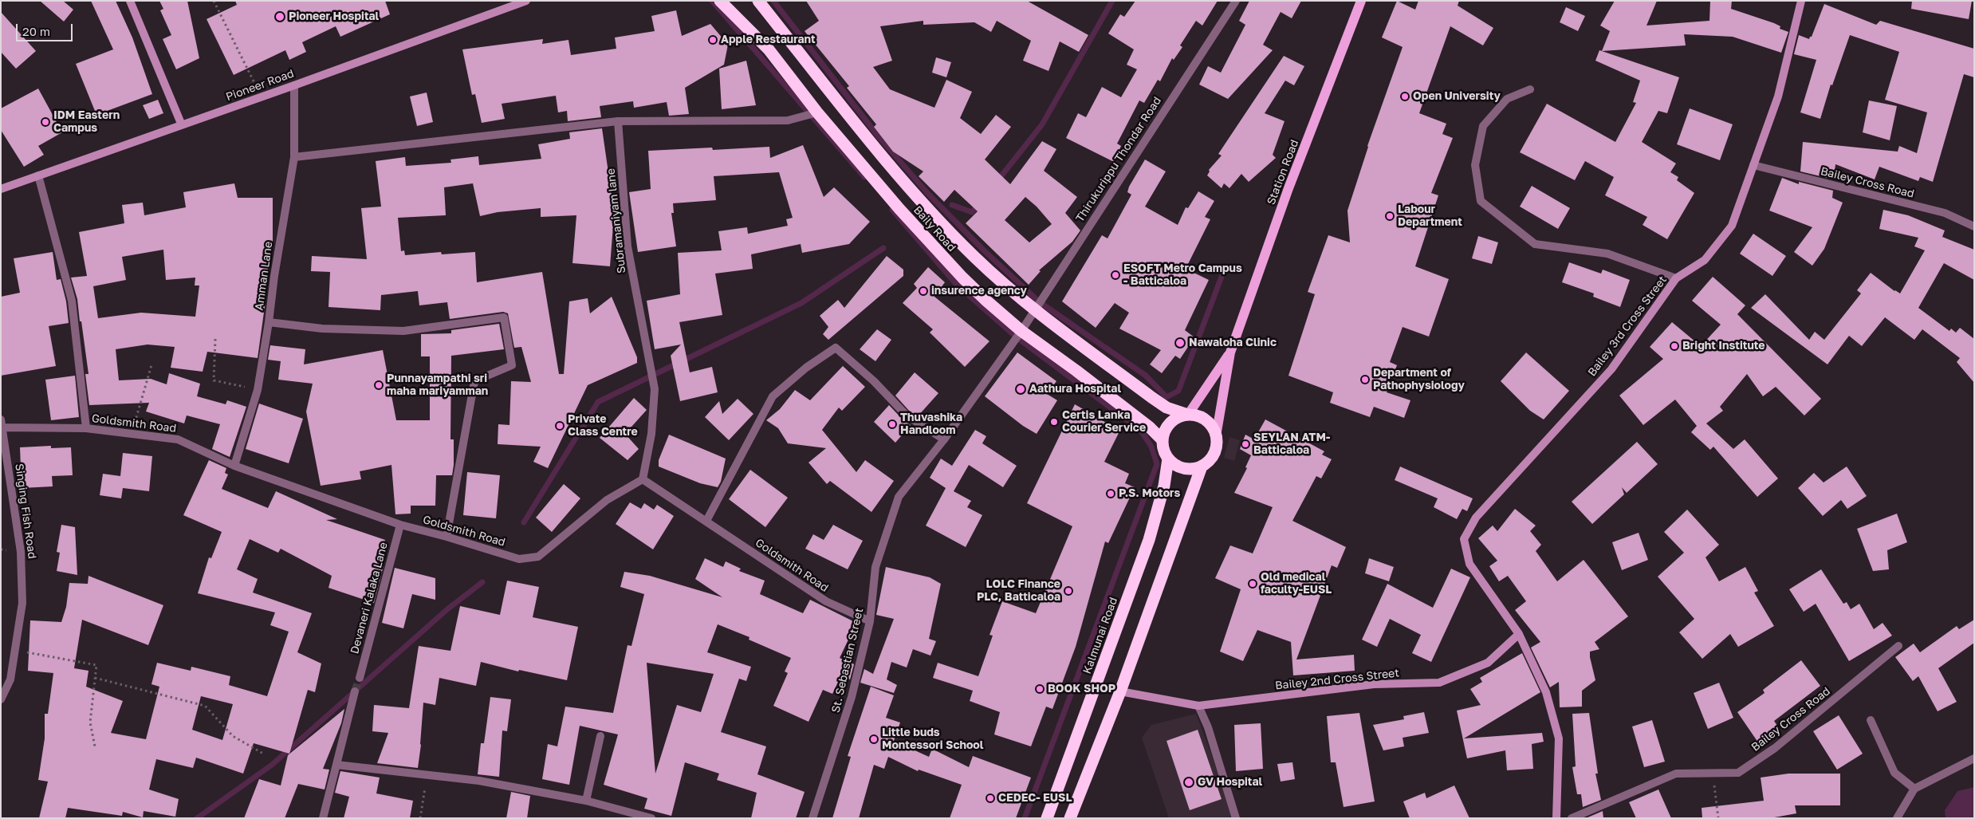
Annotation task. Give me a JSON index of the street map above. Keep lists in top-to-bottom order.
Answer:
{
  "streets": {
    "highway": ["Baily Road", "Kalmunai Road"],
    "main road": ["Station Road"],
    "street": [
      "Pioneer Road",
      "Thirukurippu Thondar Road",
      "Bailey Cross Road",
      "Subramaniyam lane",
      "Amman Lane",
      "Bailey 3rd Cross Street",
      "Goldsmith Road",
      "Singing Fish Road",
      "Devaneri Kalaka Lane",
      "St. Sebastian Street",
      "Bailey 2nd Cross Street"
    ]
  },
  "crossings": [
    ["Pioneer Road", "Amman Lane"],
    ["Thirukurippu Thondar Road", "Baily Road"],
    ["Thirukurippu Thondar Road", "St. Sebastian Street"],
    ["Station Road", "Baily Road"],
    ["Station Road", "Kalmunai Road"],
    ["Bailey Cross Road", "Bailey 3rd Cross Street"],
    ["Subramaniyam lane", "Goldsmith Road"],
    ["Baily Road", "Kalmunai Road"],
    ["Baily Road", "St. Sebastian Street"],
    ["Amman Lane", "Goldsmith Road"],
    ["Bailey 3rd Cross Street", "Bailey 2nd Cross Street"],
    ["Goldsmith Road", "Singing Fish Road"],
    ["Goldsmith Road", "Devaneri Kalaka Lane"],
    ["Goldsmith Road", "St. Sebastian Street"]
  ],
  "places": [
    "Pioneer Hospital",
    "Apple Restaurant",
    "Open University",
    "IDM Eastern Campus",
    "Labour Department",
    "ESOFT Metro Campus - Batticaloa",
    "insurence agency",
    "Nawaloha Clinic",
    "Bright Institute",
    "Department of Pathophysiology",
    "Punnayampathi sri maha mariyamman",
    "Aathura Hospital",
    "Certis Lanka Courier Service",
    "Thuvashika Handloom",
    "Private Class Centre",
    "SEYLAN ATM- Batticaloa",
    "P.S. Motors",
    "Old medical faculty-EUSL",
    "LOLC Finance PLC, Batticaloa",
    "BOOK SHOP",
    "Little buds Montessori School",
    "GV Hospital",
    "CEDEC- EUSL"
  ],
  "scale_bar": "20 m"
}
